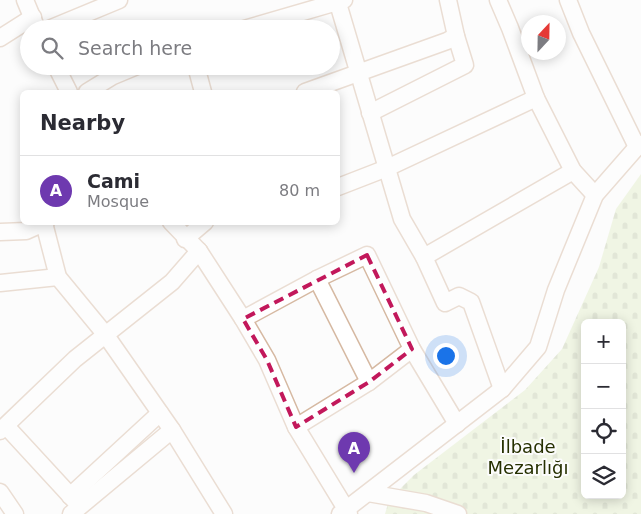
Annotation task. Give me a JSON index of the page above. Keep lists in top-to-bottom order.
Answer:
{
  "parks": ["İlbade Mezarlığı"],
  "north": "top",
  "page": {
    "search": "Search here",
    "heading": "Nearby",
    "list": [
      {
        "mark": "A",
        "name": "Cami",
        "note": "Mosque",
        "value": "80 m"
      }
    ],
    "map_buttons": ["+", "−"],
    "pins": "A"
  }
}
